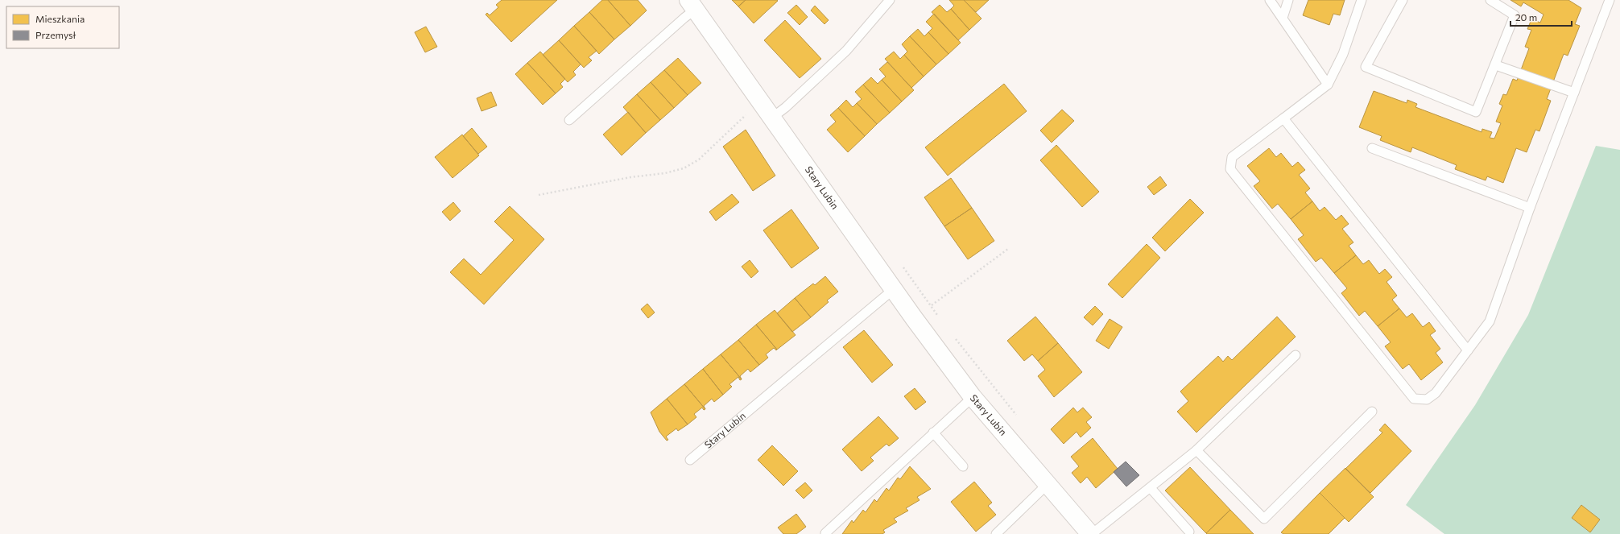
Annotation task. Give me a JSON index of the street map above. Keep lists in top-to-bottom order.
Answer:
{
  "streets": {
    "street": ["Stary Lubin"]
  },
  "legend": ["Mieszkania", "Przemysł"],
  "scale_bar": "20 m"
}
